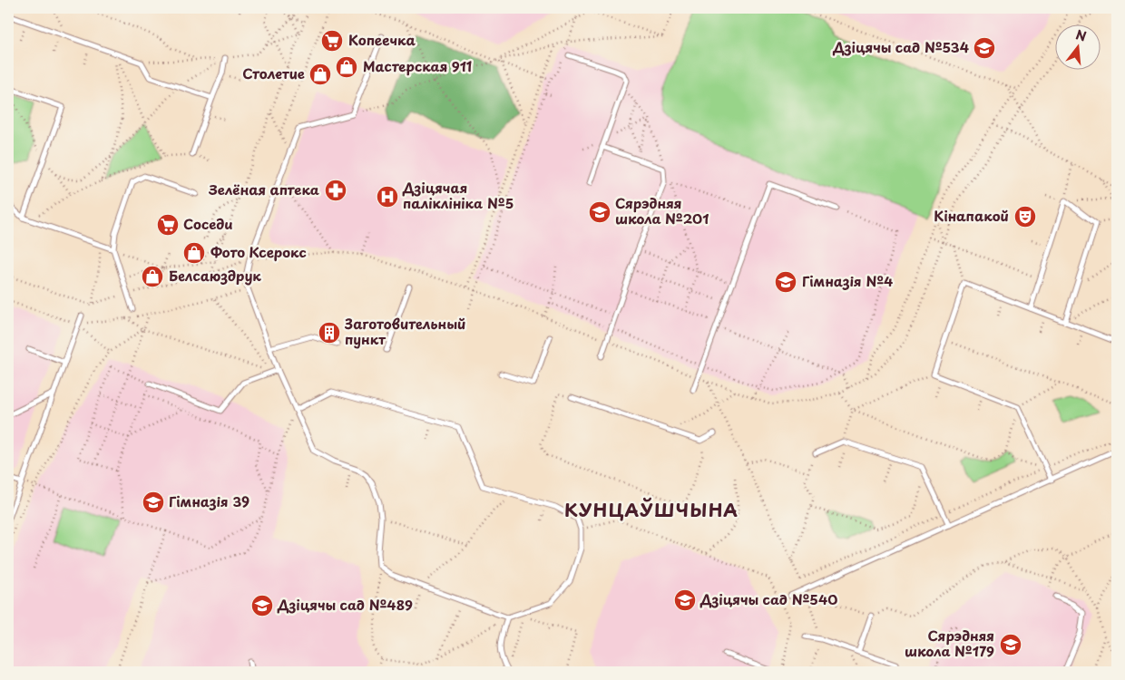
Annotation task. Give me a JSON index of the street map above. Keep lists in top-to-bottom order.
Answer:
{
  "districts": ["КУНЦАЎШЧЫНА"],
  "places": {
    "supermarket": ["Копеечка", "Соседи"],
    "school or university": [
      "Дзіцячы сад №534",
      "Сярэдняя школа №201",
      "Гімназія №4",
      "Гімназія 39",
      "Дзіцячы сад №540",
      "Дзіцячы сад №489",
      "Сярэдняя школа №179"
    ],
    "shop": [
      "Мастерская 911",
      "Столетие",
      "Фото Ксерокс",
      "Белсаюздрук"
    ],
    "pharmacy": ["Зелёная аптека"],
    "hospital": ["Дзіцячая паліклініка №5"],
    "theatre": ["Кінапакой"],
    "building": ["Заготовительный пункт"]
  },
  "north": "top"
}
